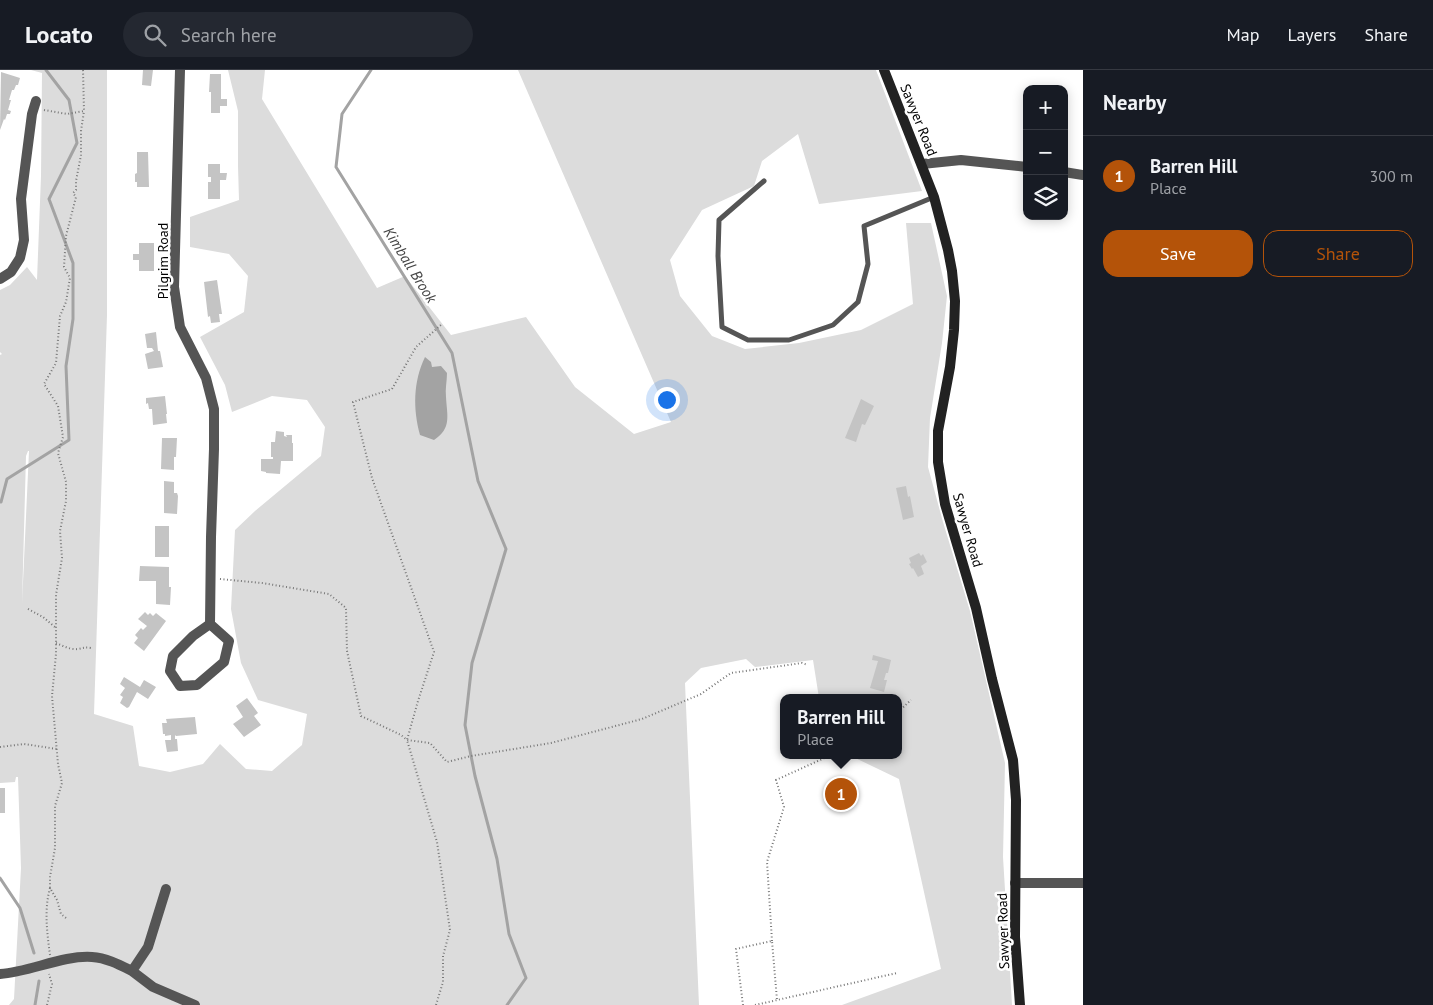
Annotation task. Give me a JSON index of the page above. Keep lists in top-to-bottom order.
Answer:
{
  "streets": {
    "street": ["Sawyer Road", "Pilgrim Road"]
  },
  "water": ["Kimball Brook"],
  "page": {
    "header": "Locato",
    "search": "Search here",
    "nav": ["Map", "Layers", "Share"],
    "heading": "Nearby",
    "map_buttons": ["+", "−"],
    "list": [
      {
        "mark": "1",
        "name": "Barren Hill",
        "note": "Place",
        "value": "300 m"
      }
    ],
    "buttons": ["Save", "Share"],
    "popup": ["Barren Hill", "Place"],
    "pins": "1"
  }
}
